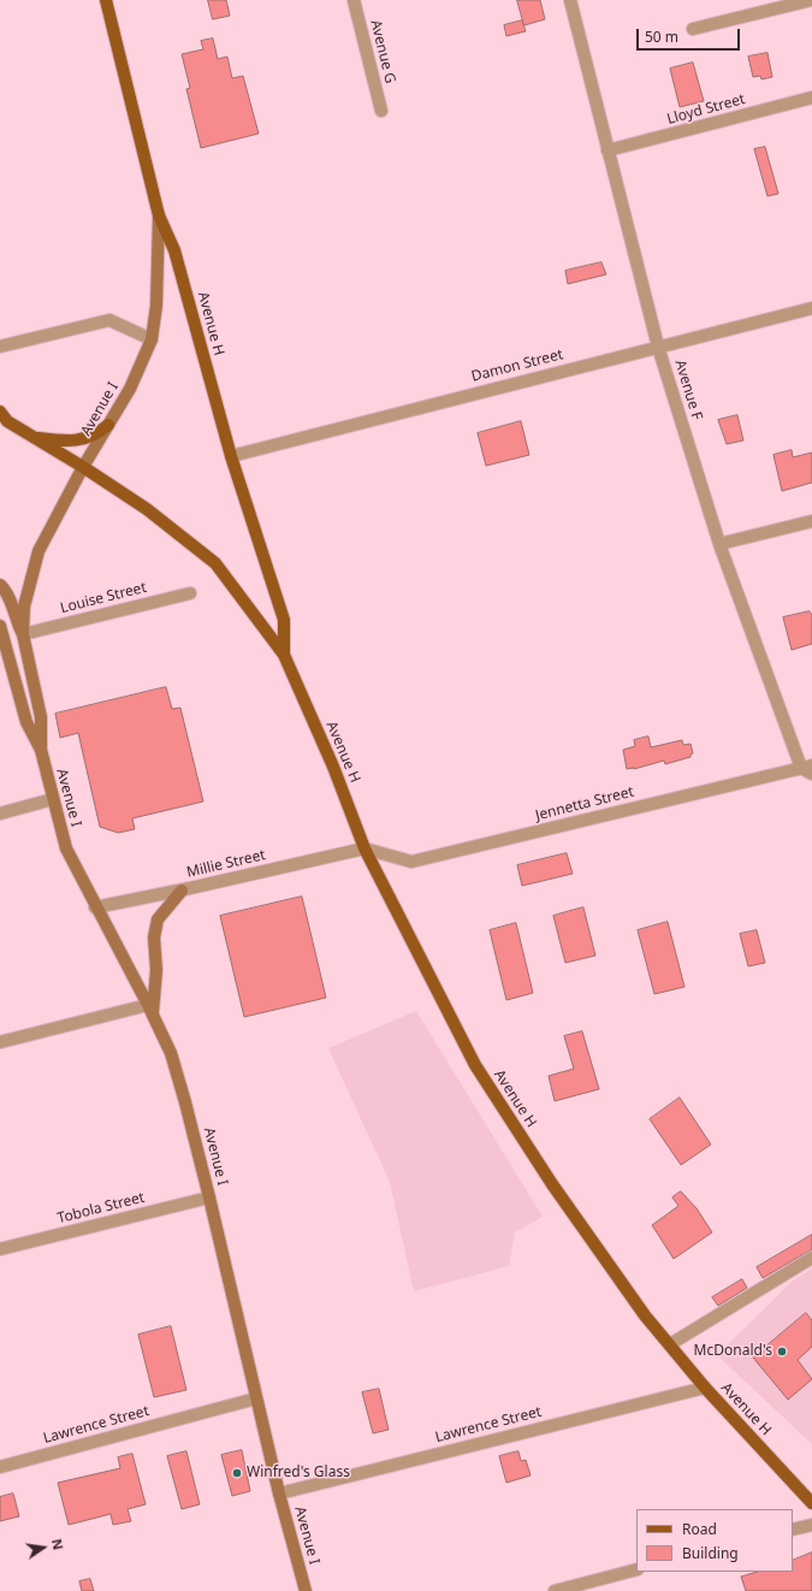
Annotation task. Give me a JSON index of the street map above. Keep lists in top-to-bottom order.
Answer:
{
  "streets": {
    "main road": ["Avenue H", "Avenue I"],
    "street": [
      "Avenue G",
      "Lloyd Street",
      "Damon Street",
      "Avenue F",
      "Louise Street",
      "Jennetta Street",
      "Millie Street",
      "Tobola Street",
      "Lawrence Street"
    ]
  },
  "crossings": [
    ["Lloyd Street", "Avenue F"],
    ["Avenue H", "Damon Street"],
    ["Avenue H", "Avenue I"],
    ["Avenue H", "Jennetta Street"],
    ["Avenue H", "Millie Street"],
    ["Avenue H", "Lawrence Street"],
    ["Damon Street", "Avenue F"],
    ["Avenue F", "Jennetta Street"],
    ["Avenue I", "Louise Street"],
    ["Avenue I", "Millie Street"],
    ["Avenue I", "Tobola Street"],
    ["Avenue I", "Lawrence Street"],
    ["Jennetta Street", "Millie Street"]
  ],
  "places": ["McDonald's", "Winfred's Glass"],
  "legend": ["Road", "Building"],
  "scale_bar": "50 m",
  "north": "right"
}
